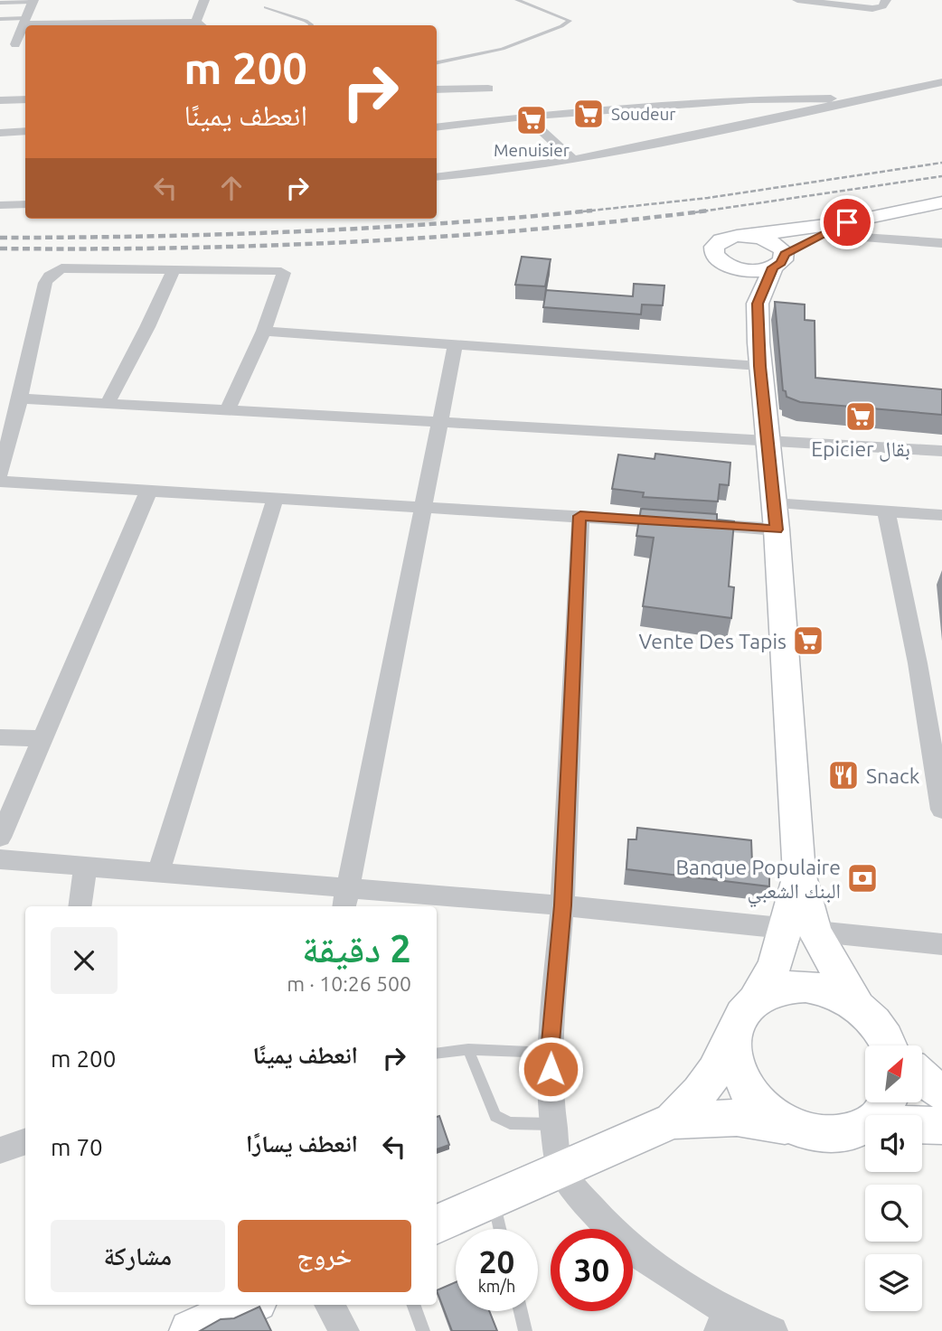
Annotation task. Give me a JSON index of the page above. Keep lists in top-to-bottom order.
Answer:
{
  "places": {
    "supermarket": [
      "Soudeur",
      "Menuisier",
      "Epicier بقال",
      "Vente Des Tapis"
    ],
    "restaurant": ["Snack"],
    "bank": ["Banque Populaire البنك الشعبي"]
  },
  "north": "top right",
  "page": {
    "turn": ["200 m", "انعطف يمينًا"],
    "heading": ["2 دقيقة", "500 m · 10:26"],
    "list": [
      {
        "name": "انعطف يمينًا",
        "value": "200 m"
      },
      {
        "name": "انعطف يسارًا",
        "value": "70 m"
      }
    ],
    "buttons": ["خروج", "مشاركة"],
    "speed": "20 km/h",
    "limit": "30"
  }
}
